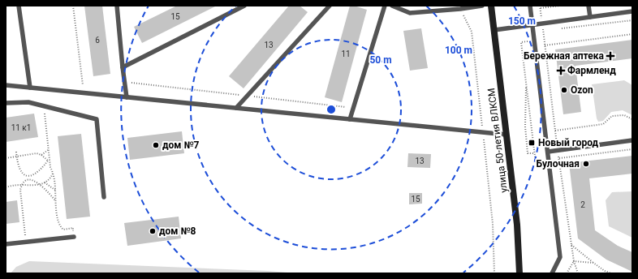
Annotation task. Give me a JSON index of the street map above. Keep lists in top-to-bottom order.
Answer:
{
  "streets": {
    "main road": ["улица 50-летия ВЛКСМ"]
  },
  "places": {
    "health": ["Бережная аптека", "Фармленд"],
    "other": [
      "Ozon",
      "дом №7",
      "Булочная",
      "дом №8"
    ],
    "transit": ["Новый город"]
  },
  "house_numbers": [
    "15",
    "6",
    "13",
    "11",
    "11 к1",
    "13",
    "15",
    "2"
  ],
  "rings": ["150 m", "100 m", "50 m"]
}
